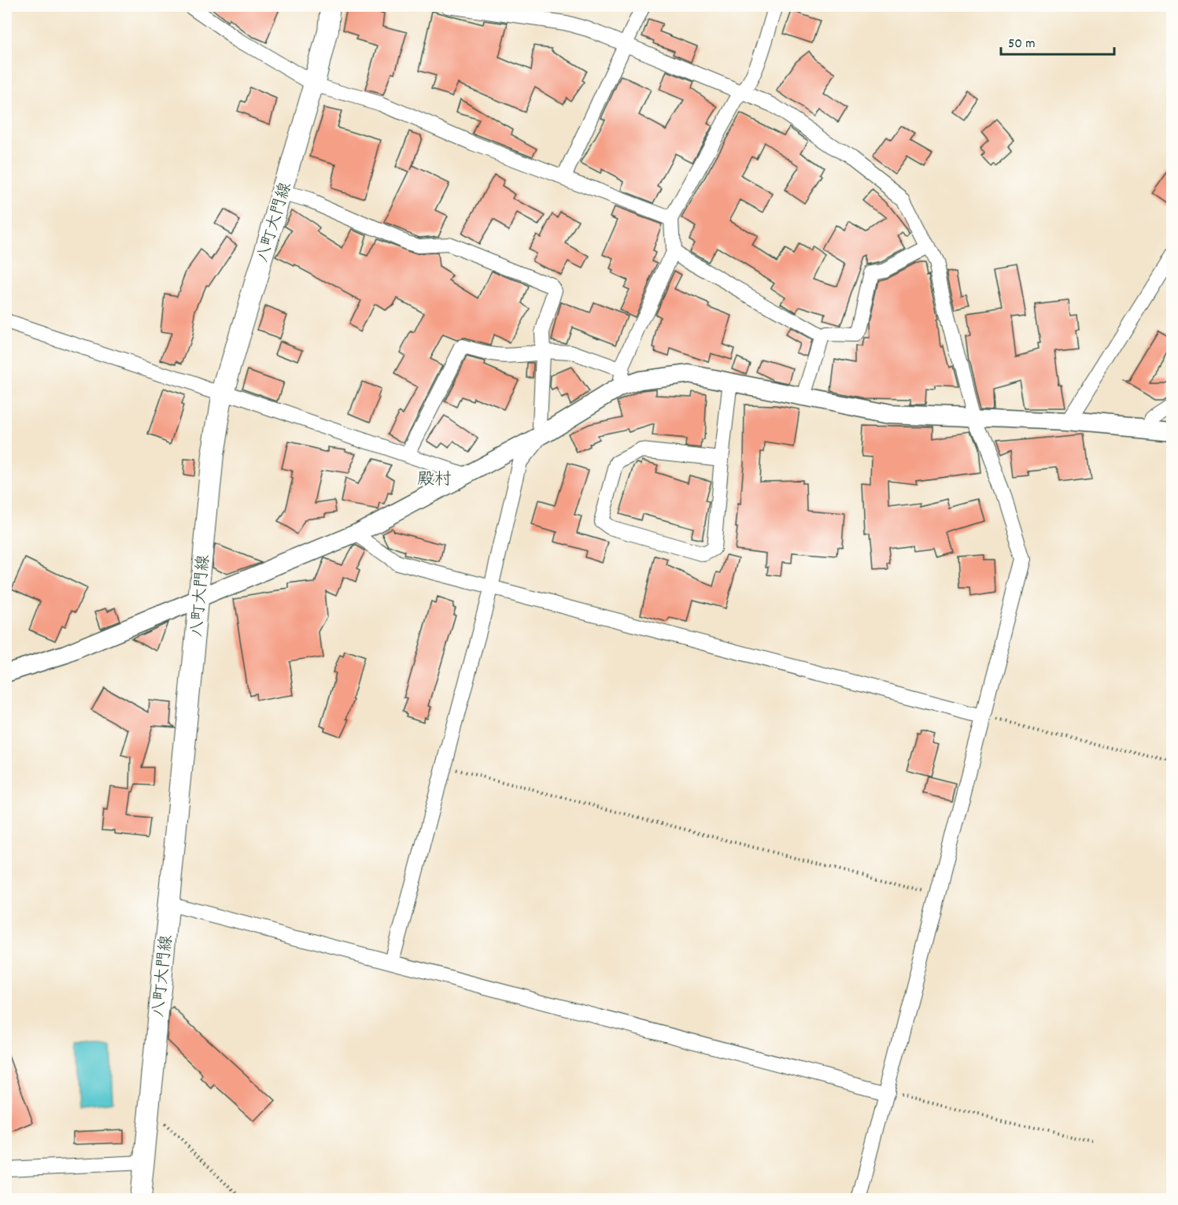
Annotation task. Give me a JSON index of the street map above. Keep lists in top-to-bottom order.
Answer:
{
  "streets": {
    "main road": ["八町大門線"]
  },
  "districts": ["殿村"],
  "scale_bar": "50 m"
}
